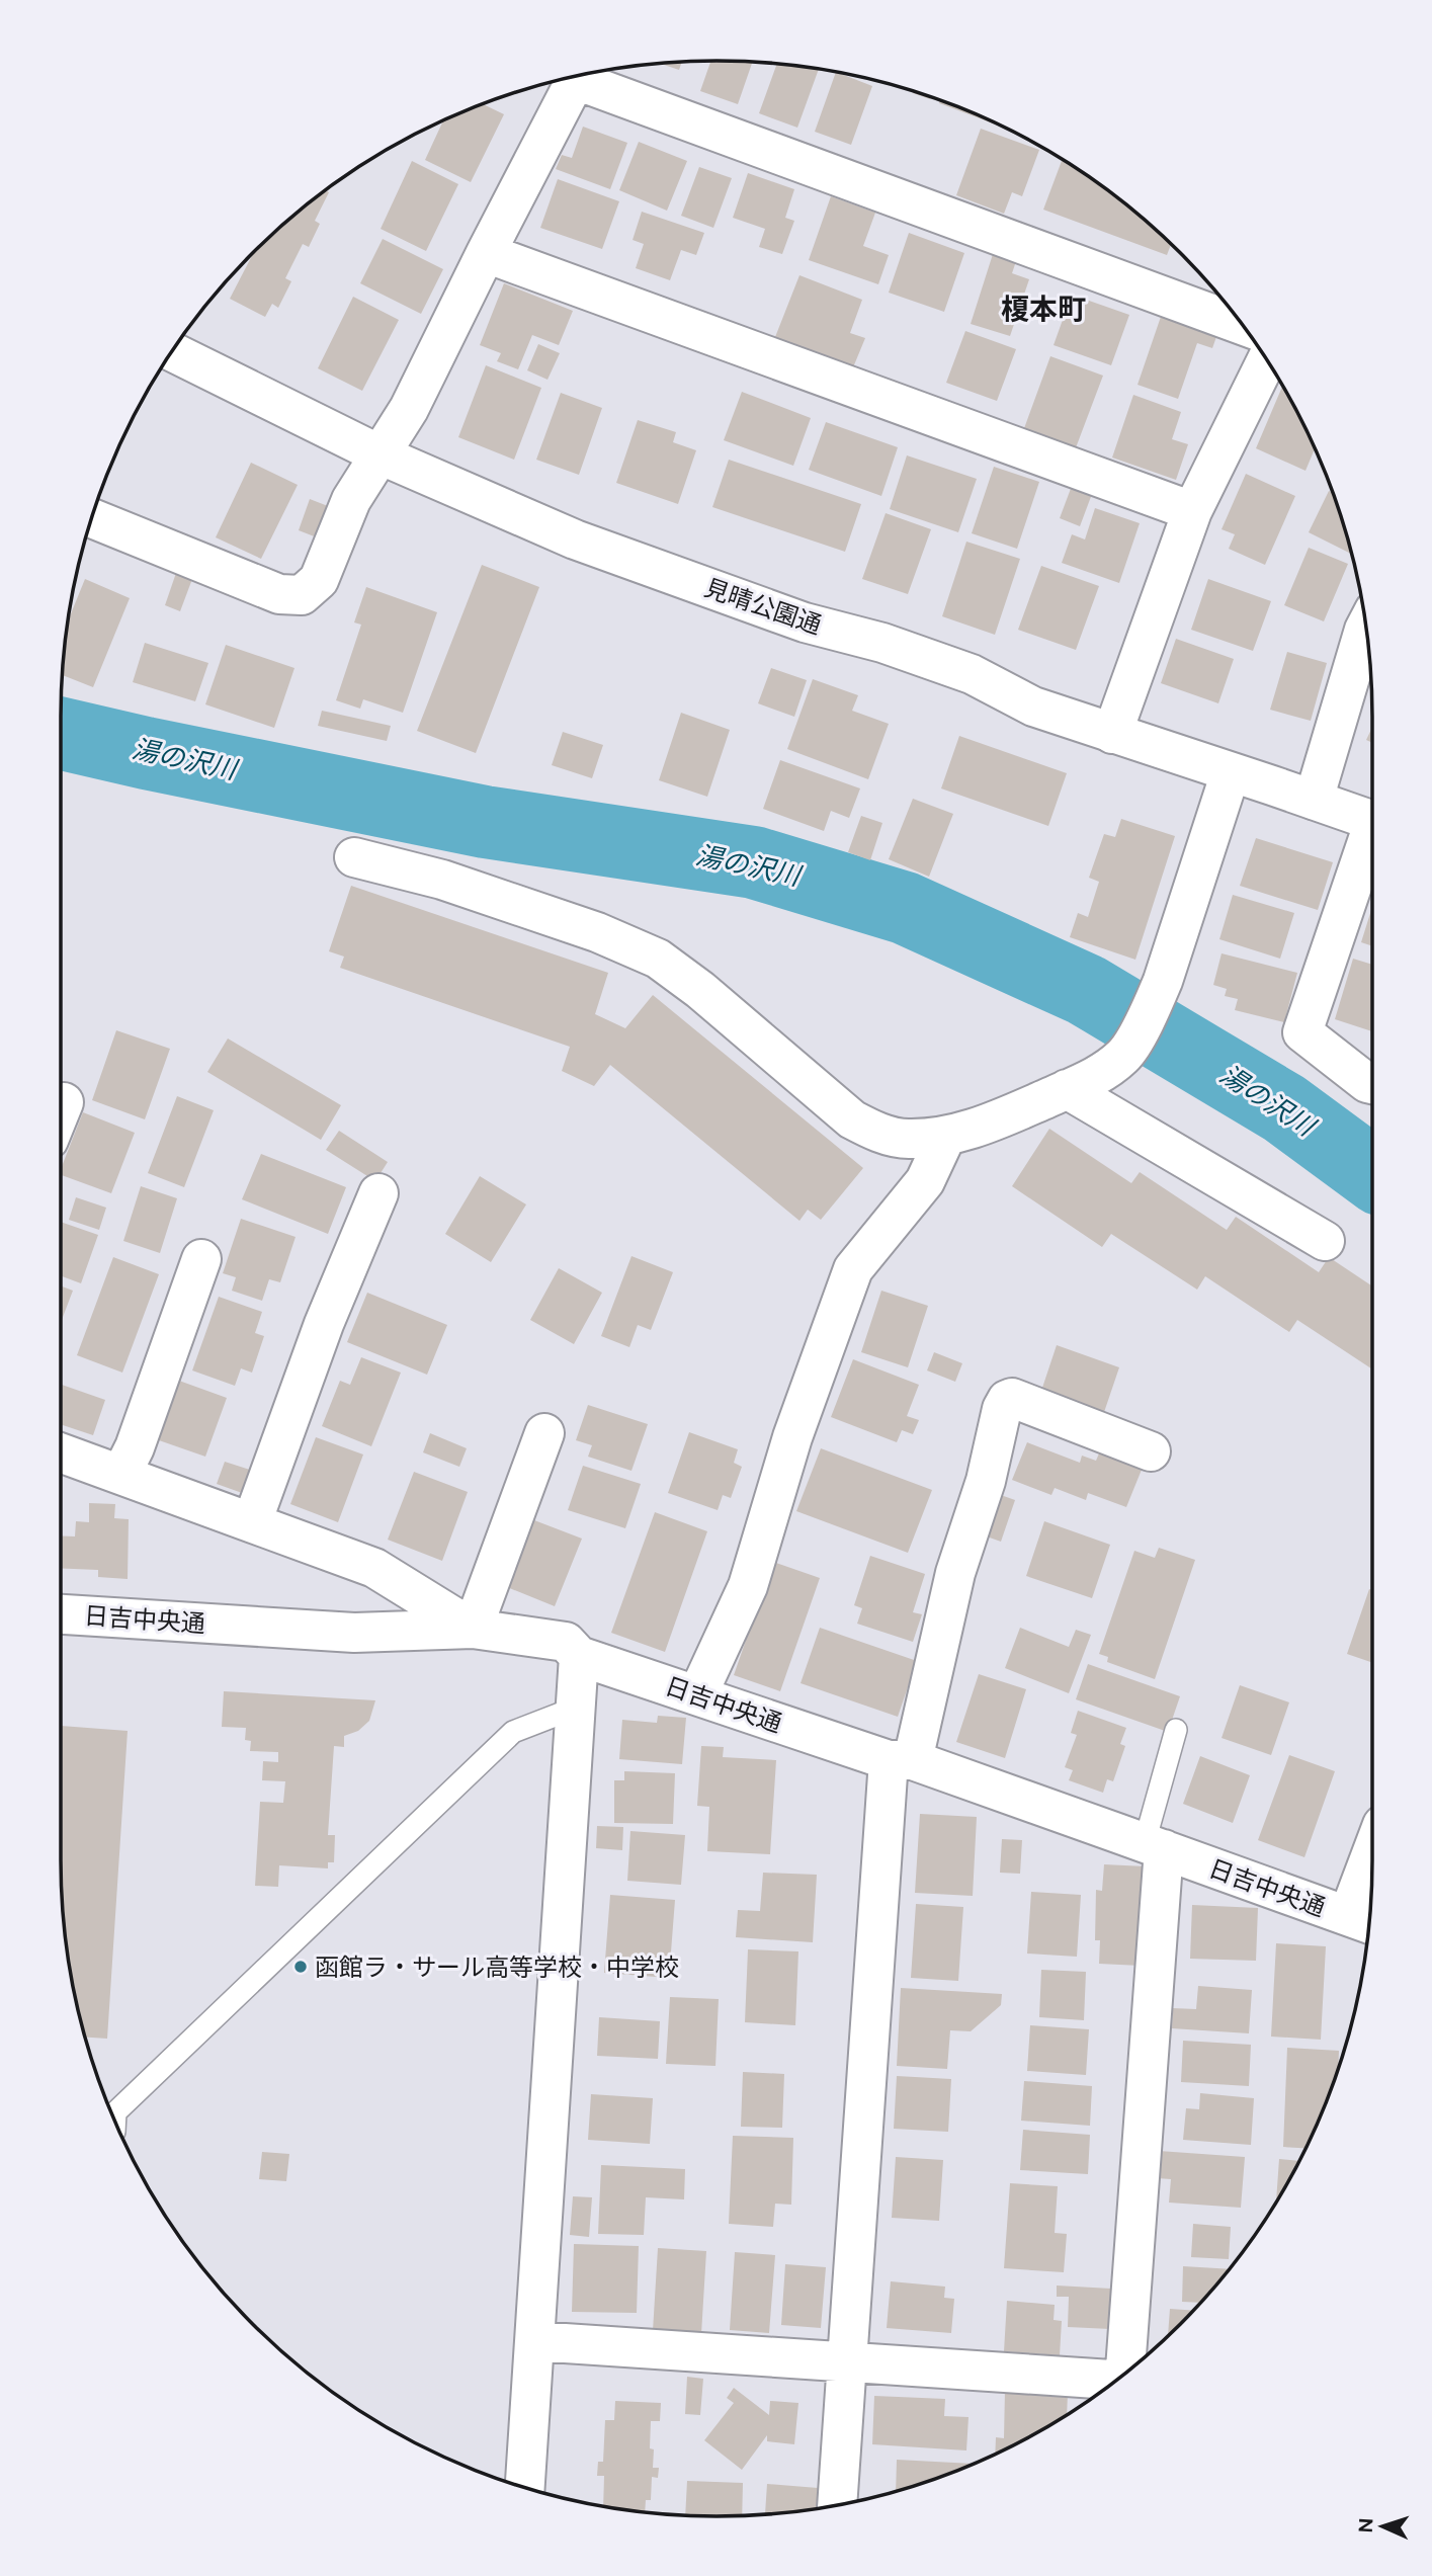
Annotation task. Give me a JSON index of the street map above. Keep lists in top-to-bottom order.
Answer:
{
  "streets": {
    "street": ["見晴公園通", "日吉中央通"]
  },
  "districts": ["榎本町"],
  "water": ["湯の沢川"],
  "places": ["函館ラ・サール高等学校・中学校"],
  "north": "left"
}
